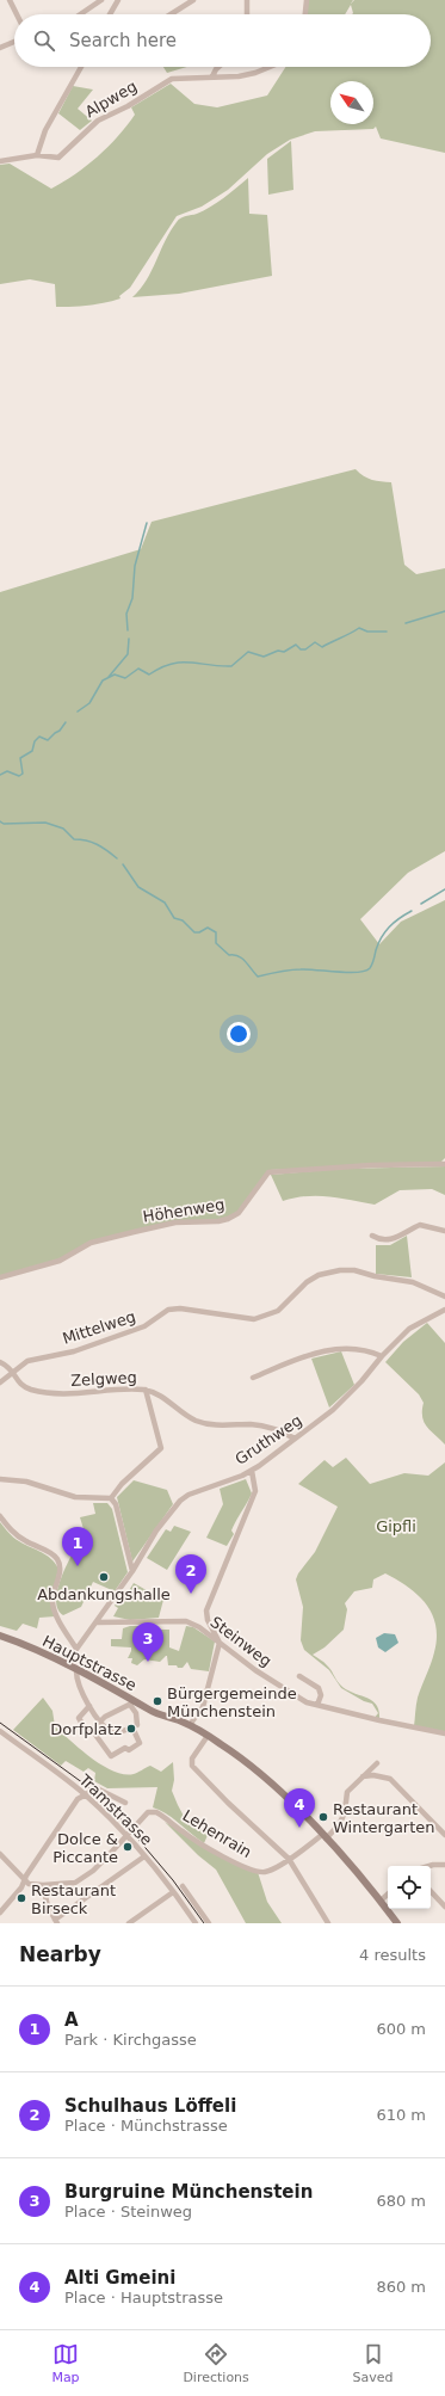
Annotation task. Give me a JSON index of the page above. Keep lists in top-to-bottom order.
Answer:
{
  "streets": {
    "main road": ["Hauptstrasse"],
    "street": [
      "Alpweg",
      "Höhenweg",
      "Mittelweg",
      "Zelgweg",
      "Gruthweg",
      "Steinweg",
      "Tramstrasse",
      "Lehenrain"
    ]
  },
  "crossings": [
    ["Mittelweg", "Zelgweg"],
    ["Zelgweg", "Gruthweg"],
    ["Gruthweg", "Steinweg"],
    ["Gruthweg", "Hauptstrasse"],
    ["Hauptstrasse", "Lehenrain"],
    ["Tramstrasse", "Lehenrain"]
  ],
  "parks": ["Gipfli"],
  "places": [
    "Abdankungshalle",
    "Bürgergemeinde Münchenstein",
    "Dorfplatz",
    "Restaurant Wintergarten",
    "Dolce & Piccante",
    "Restaurant Birseck"
  ],
  "north": "top left",
  "page": {
    "search": "Search here",
    "pins": [
      "1",
      "2",
      "3",
      "4"
    ],
    "heading": ["Nearby", "4 results"],
    "list": [
      {
        "mark": "1",
        "name": "A",
        "note": "Park · Kirchgasse",
        "value": "600 m"
      },
      {
        "mark": "2",
        "name": "Schulhaus Löffeli",
        "note": "Place · Münchstrasse",
        "value": "610 m"
      },
      {
        "mark": "3",
        "name": "Burgruine Münchenstein",
        "note": "Place · Steinweg",
        "value": "680 m"
      },
      {
        "mark": "4",
        "name": "Alti Gmeini",
        "note": "Place · Hauptstrasse",
        "value": "860 m"
      }
    ],
    "nav": ["Map", "Directions", "Saved"]
  }
}
